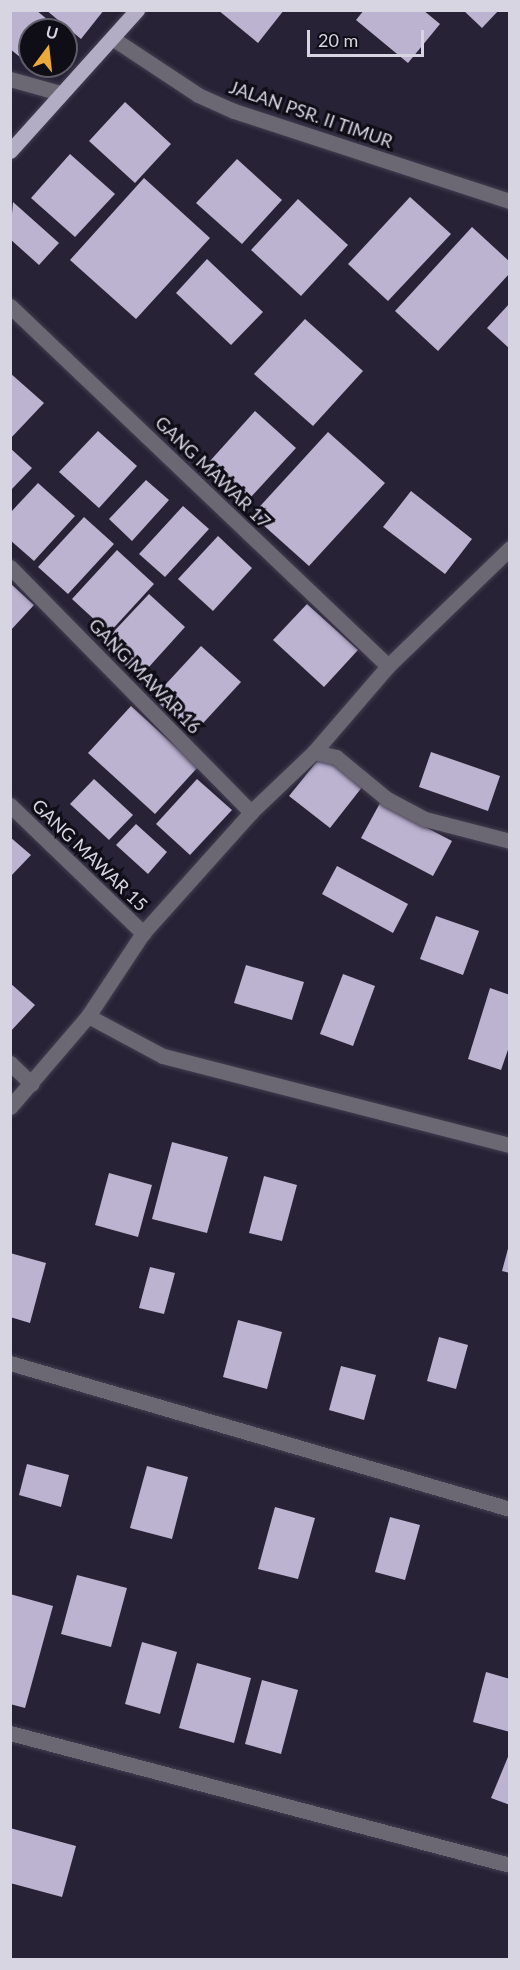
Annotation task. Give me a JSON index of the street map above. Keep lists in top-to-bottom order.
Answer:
{
  "streets": {
    "street": [
      "JALAN PSR. II TIMUR",
      "GANG MAWAR 17",
      "GANG MAWAR 16",
      "GANG MAWAR 15"
    ]
  },
  "scale_bar": "20 m",
  "north": "top"
}
